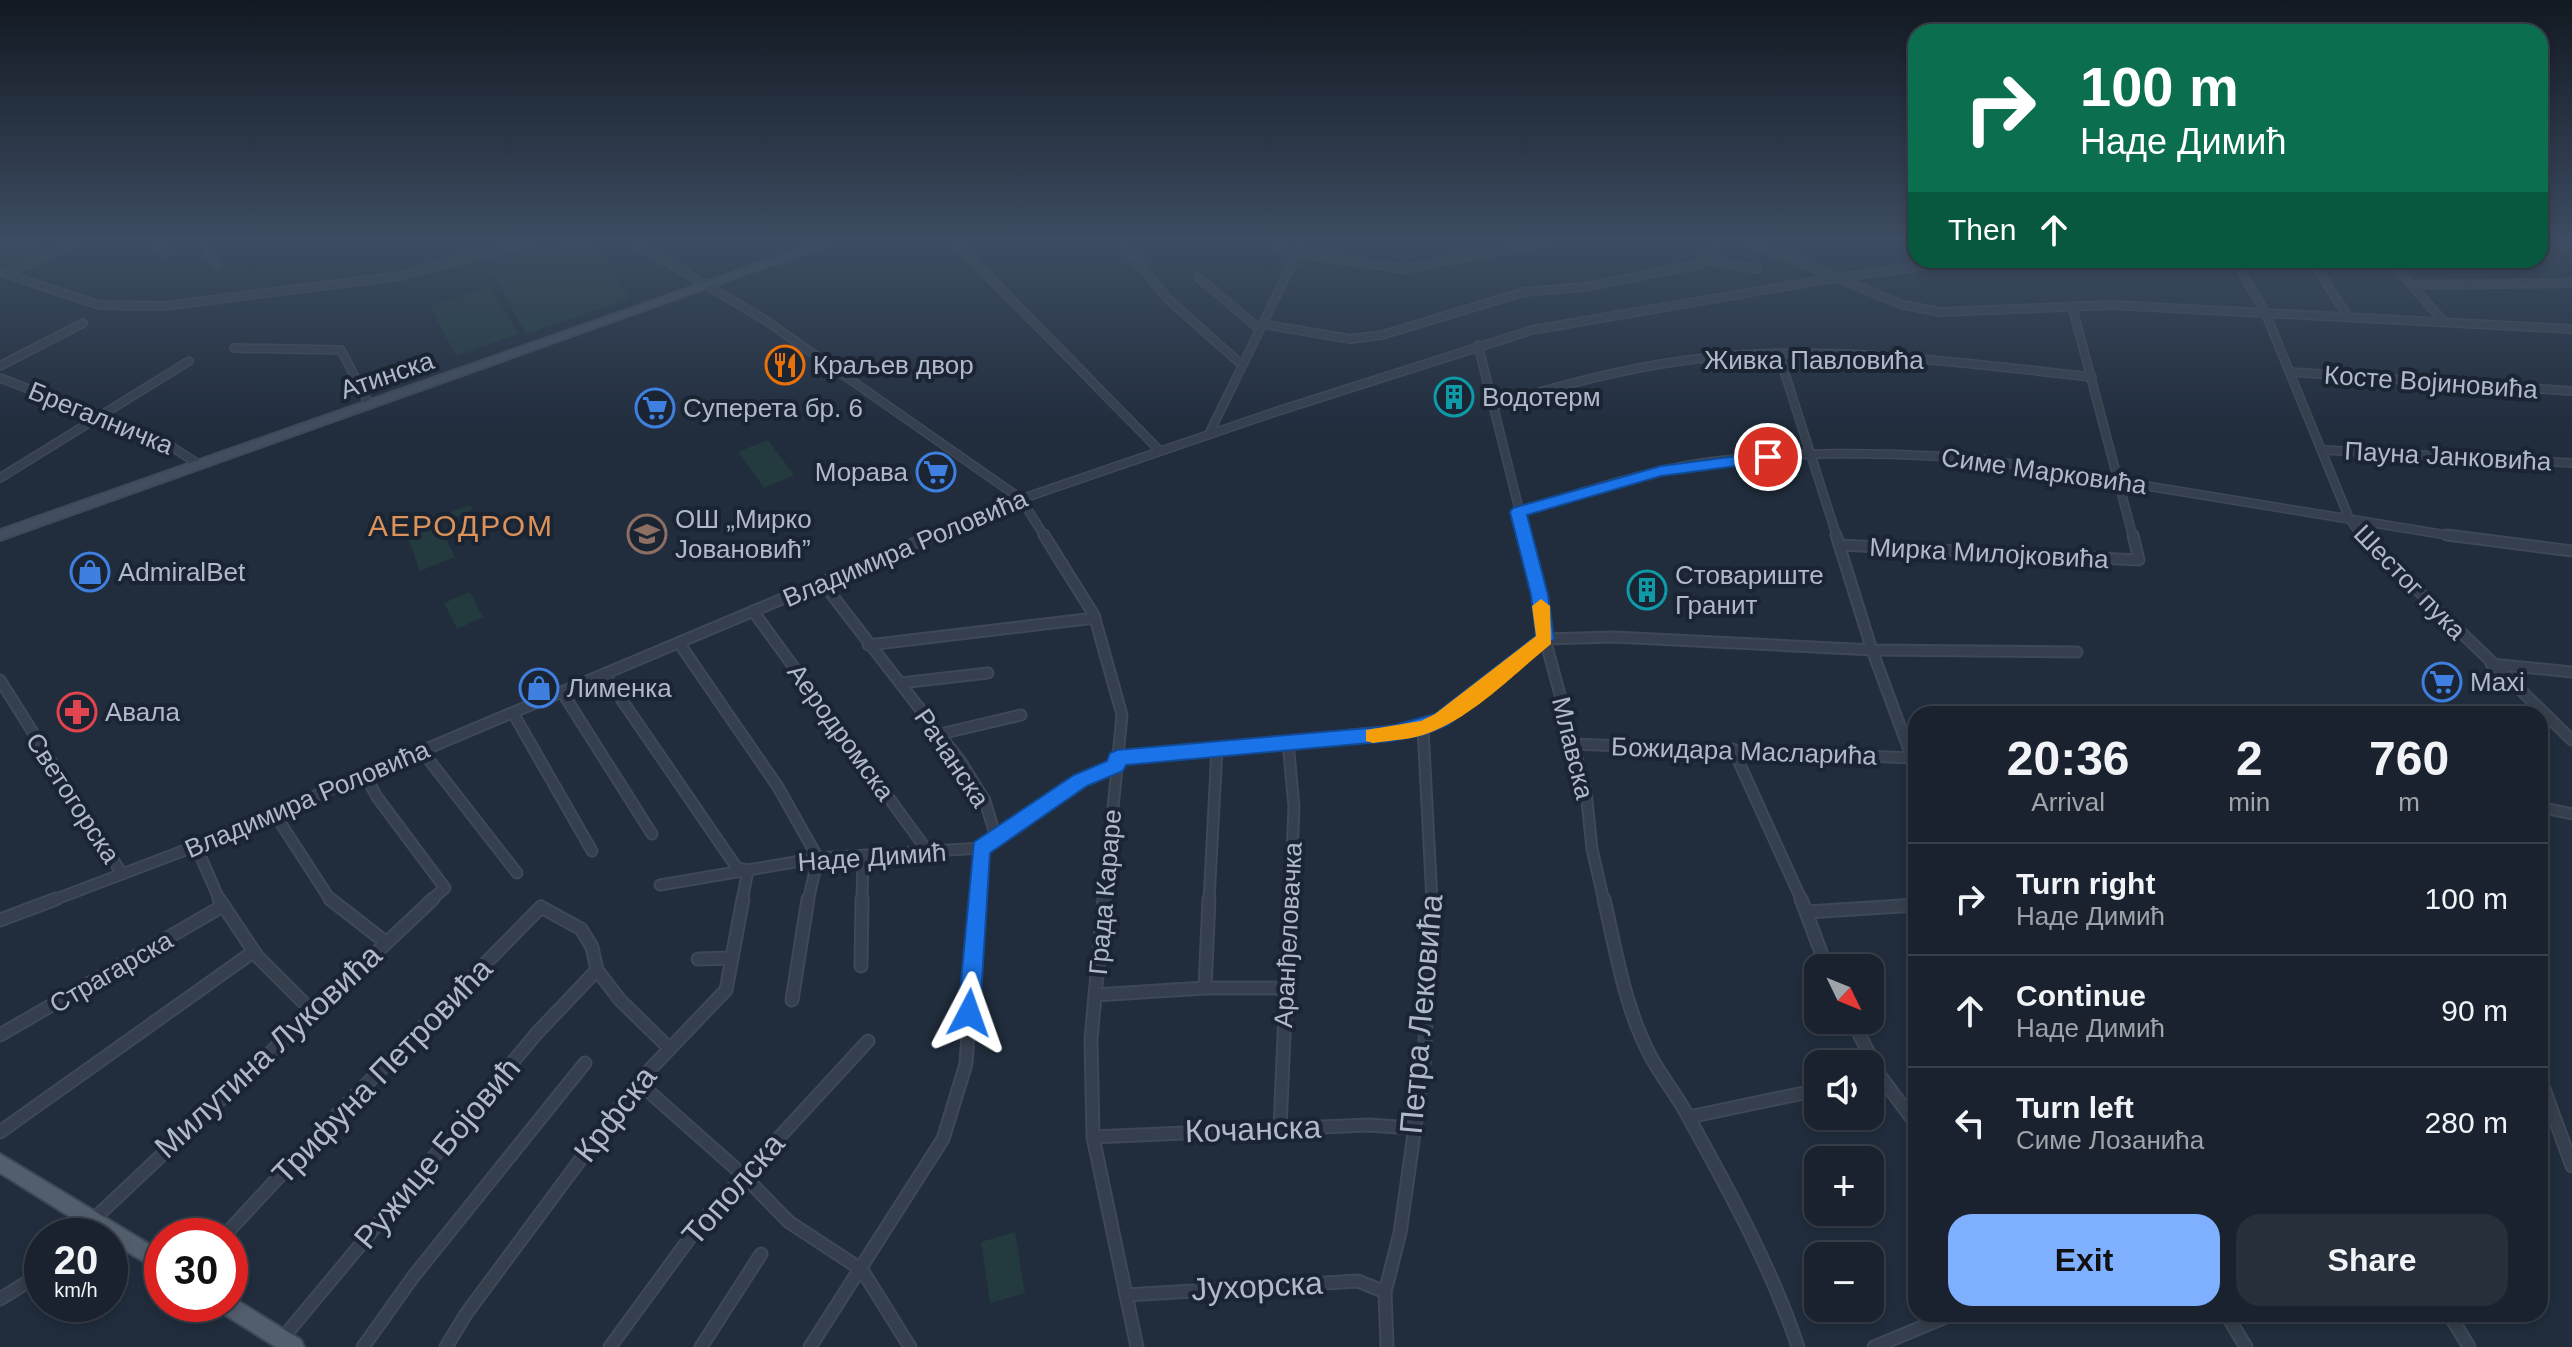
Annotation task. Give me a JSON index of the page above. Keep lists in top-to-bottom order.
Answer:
{
  "streets": {
    "street": [
      "Живка Павловића",
      "Атинска",
      "Косте Војиновића",
      "Брегалничка",
      "Пауна Јанковића",
      "Симе Марковића",
      "Владимира Роловића",
      "Мирка Милојковића",
      "Шестог пука",
      "Аеродромска",
      "Млавска",
      "Божидара Масларића",
      "Рачанска",
      "Светогорска",
      "Наде Димић",
      "Града Караре",
      "Аранђеловачка",
      "Страгарска",
      "Петра Лековића",
      "Милутина Луковића",
      "Трифуна Петровића",
      "Крфска",
      "Кочанска",
      "Ружице Бојовић",
      "Тополска",
      "Јухорска"
    ]
  },
  "crossings": [
    ["Живка Павловића", "Млавска"],
    ["Атинска", "Брегалничка"],
    ["Косте Војиновића", "Шестог пука"],
    ["Пауна Јанковића", "Шестог пука"],
    ["Симе Марковића", "Мирка Милојковића"],
    ["Симе Марковића", "Шестог пука"],
    ["Симе Марковића", "Млавска"],
    ["Владимира Роловића", "Аеродромска"],
    ["Владимира Роловића", "Млавска"],
    ["Владимира Роловића", "Рачанска"],
    ["Владимира Роловића", "Светогорска"],
    ["Владимира Роловића", "Града Караре"],
    ["Владимира Роловића", "Милутина Луковића"],
    ["Аеродромска", "Наде Димић"],
    ["Млавска", "Божидара Масларића"],
    ["Млавска", "Наде Димић"],
    ["Рачанска", "Наде Димић"],
    ["Наде Димић", "Града Караре"],
    ["Наде Димић", "Аранђеловачка"],
    ["Наде Димић", "Петра Лековића"],
    ["Наде Димић", "Крфска"],
    ["Града Караре", "Кочанска"],
    ["Града Караре", "Јухорска"],
    ["Аранђеловачка", "Кочанска"],
    ["Петра Лековића", "Кочанска"],
    ["Петра Лековића", "Јухорска"],
    ["Трифуна Петровића", "Ружице Бојовић"]
  ],
  "districts": ["АЕРОДРОМ"],
  "places": {
    "restaurant": ["Краљев двор"],
    "building": ["Водотерм", "Стовариште Гранит"],
    "supermarket": ["Суперета бр. 6", "Морава", "Maxi"],
    "school or university": ["ОШ „Мирко Јовановић”"],
    "shop": ["AdmiralBet", "Лименка"],
    "pharmacy": ["Авала"]
  },
  "north": "bottom right",
  "page": {
    "turn": ["100 m", "Наде Димић"],
    "then": "Then",
    "eta": [
      "20:36",
      "Arrival",
      "2",
      "min",
      "760",
      "m"
    ],
    "list": [
      {
        "name": "Turn right",
        "note": "Наде Димић",
        "value": "100 m"
      },
      {
        "name": "Continue",
        "note": "Наде Димић",
        "value": "90 m"
      },
      {
        "name": "Turn left",
        "note": "Симе Лозанића",
        "value": "280 m"
      }
    ],
    "map_buttons": ["+", "−"],
    "buttons": ["Exit", "Share"],
    "speed": "20 km/h",
    "limit": "30"
  }
}
